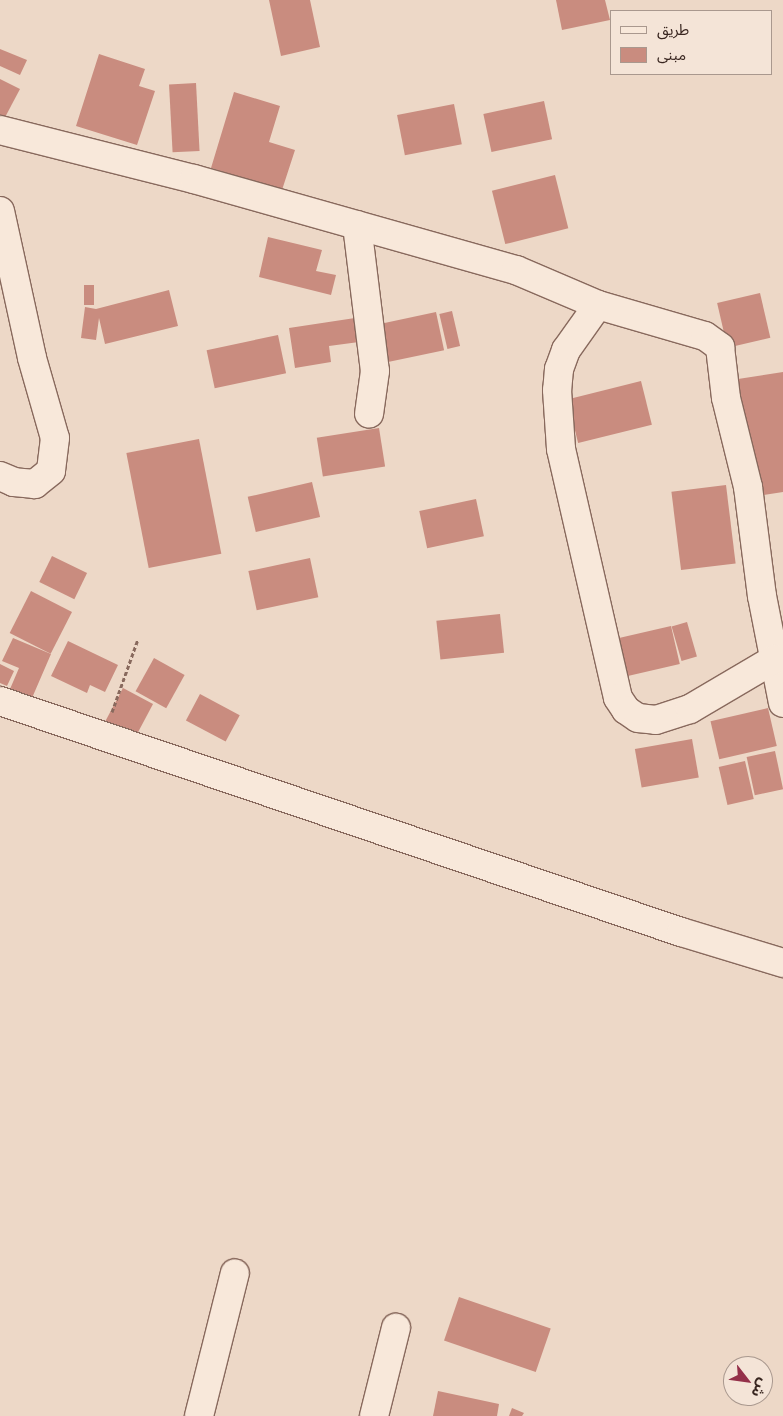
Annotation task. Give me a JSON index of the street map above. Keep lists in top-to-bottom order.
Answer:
{
  "legend": ["طريق", "مبنى"],
  "north": "bottom right"
}
